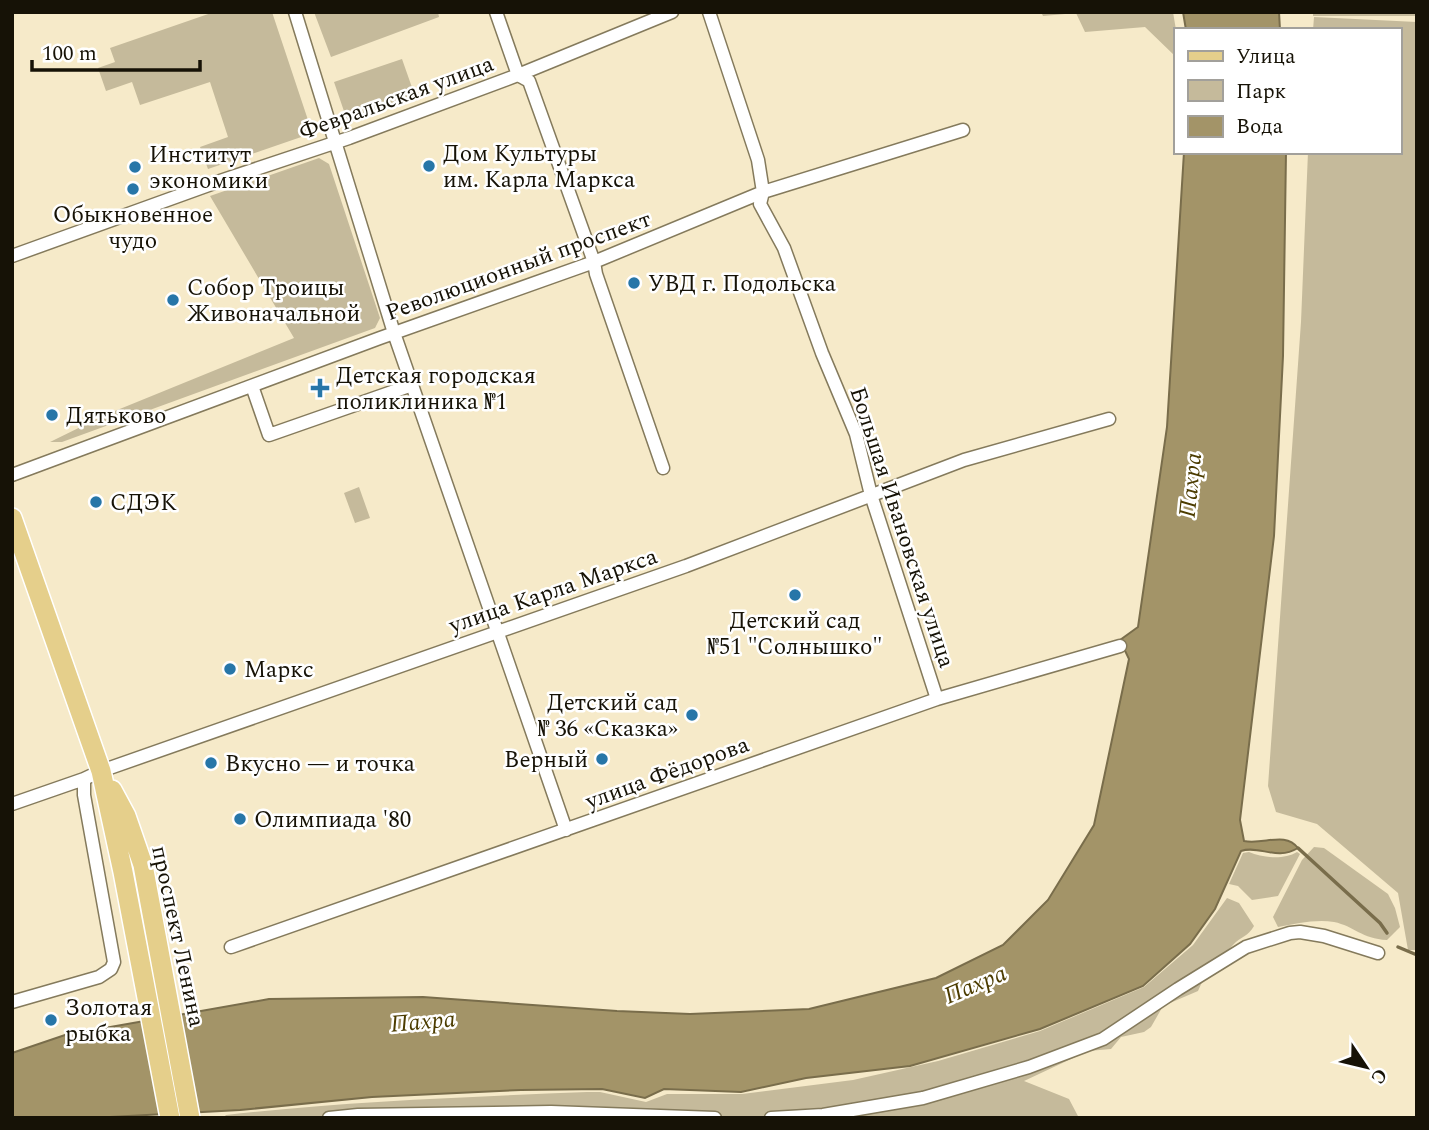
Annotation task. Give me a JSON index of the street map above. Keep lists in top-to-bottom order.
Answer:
{
  "streets": {
    "main road": ["проспект Ленина"],
    "street": [
      "Февральская улица",
      "Революционный проспект",
      "Большая Ивановская улица",
      "улица Карла Маркса",
      "улица Фёдорова"
    ]
  },
  "crossings": [
    ["Революционный проспект", "Большая Ивановская улица"],
    ["Большая Ивановская улица", "улица Карла Маркса"],
    ["Большая Ивановская улица", "улица Фёдорова"],
    ["улица Карла Маркса", "проспект Ленина"]
  ],
  "water": ["Пахра"],
  "places": {
    "other": [
      "Дом Культуры им. Карла Маркса",
      "Институт экономики",
      "Обыкновенное чудо",
      "УВД г. Подольска",
      "Собор Троицы Живоначальной",
      "Дятьково",
      "СДЭК",
      "Детский сад №51 \"Солнышко\"",
      "Маркс",
      "Детский сад № 36 «Сказка»",
      "Верный",
      "Вкусно — и точка",
      "Олимпиада '80",
      "Золотая рыбка"
    ],
    "health": ["Детская городская поликлиника №1"]
  },
  "legend": ["Улица", "Парк", "Вода"],
  "scale_bar": "100 m",
  "north": "bottom right"
}
